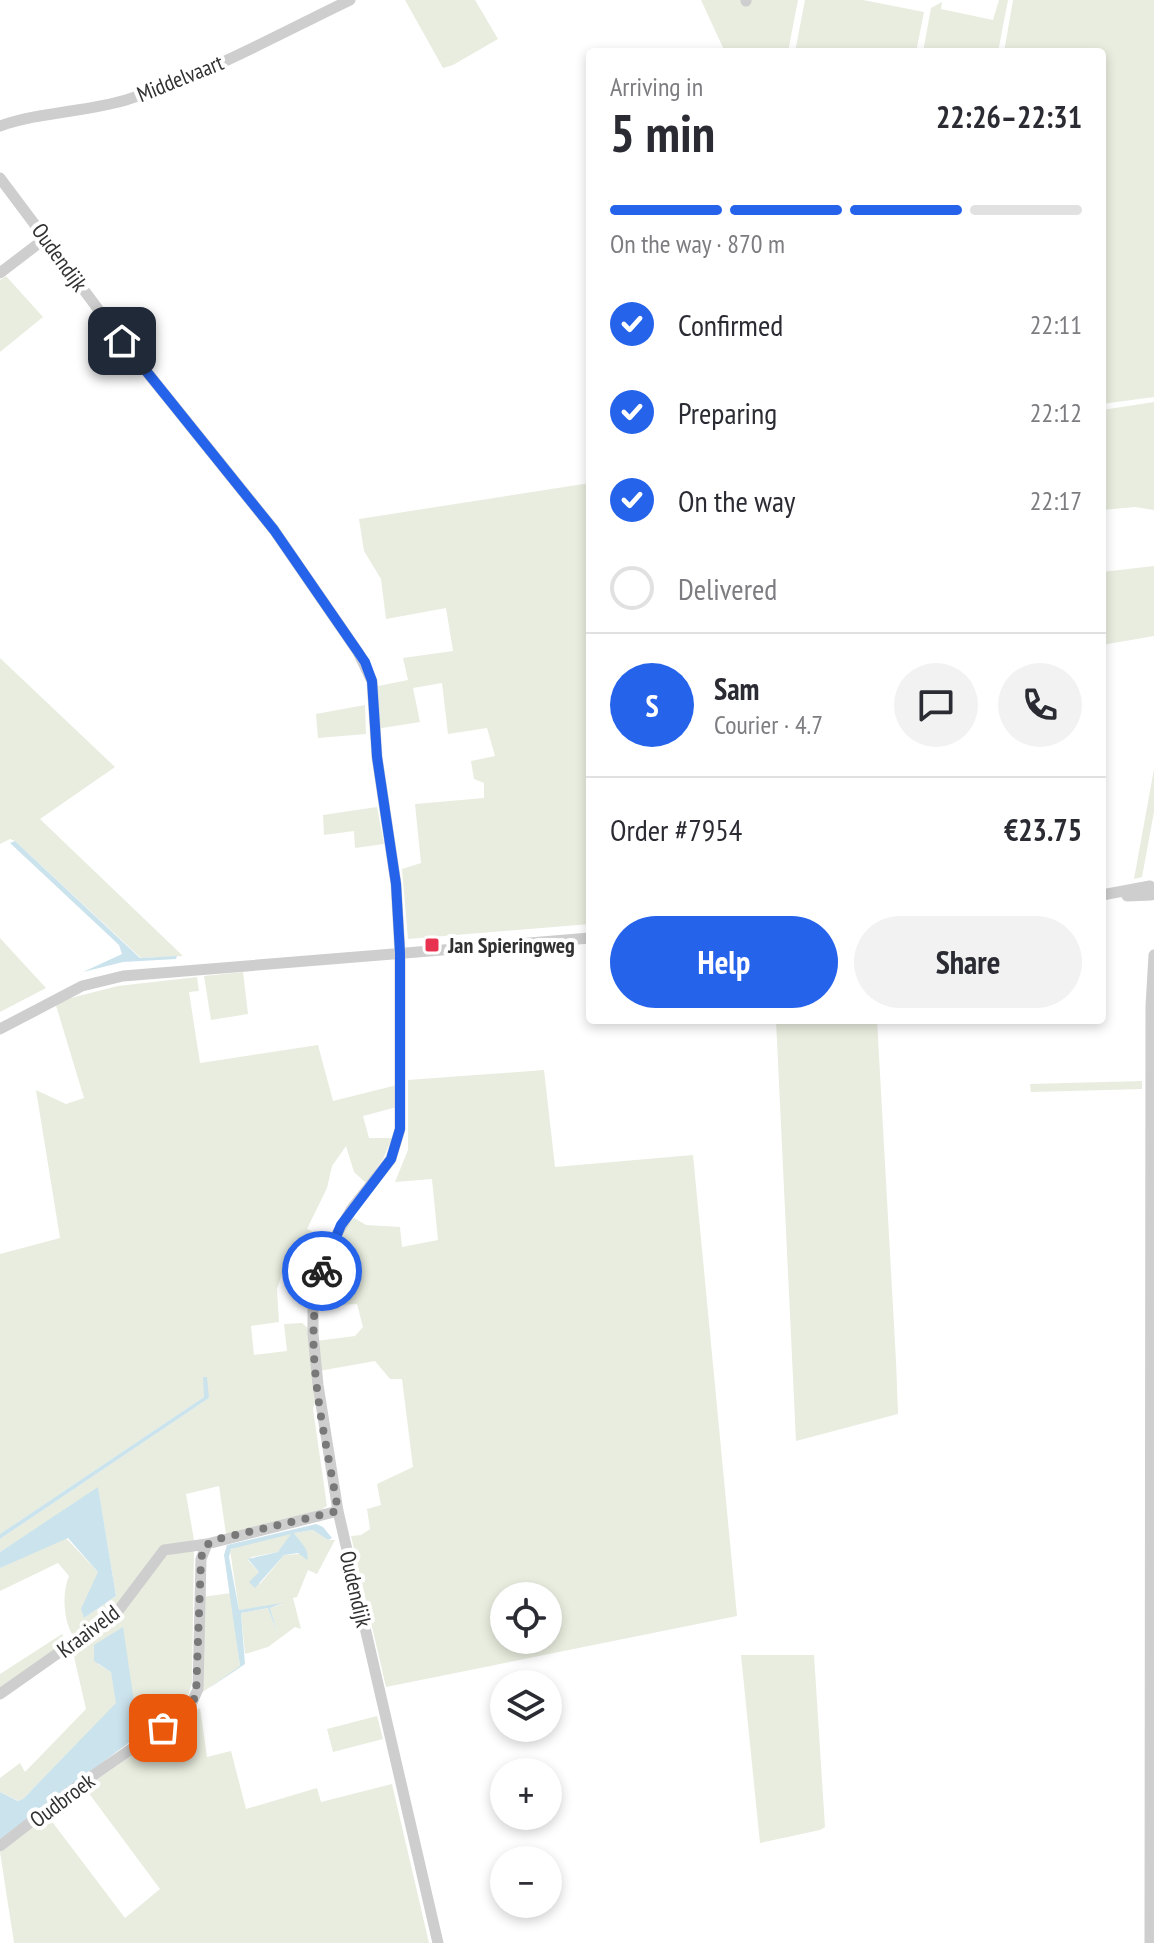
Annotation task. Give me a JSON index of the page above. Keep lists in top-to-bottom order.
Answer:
{
  "streets": {
    "street": [
      "Middelvaart",
      "Oudendijk",
      "Kraaiveld",
      "Oudbroek"
    ]
  },
  "crossings": [
    ["Kraaiveld", "Oudbroek"]
  ],
  "places": {
    "transit": ["Jan Spieringweg"]
  },
  "page": {
    "heading": ["5 min", "Arriving in", "22:26–22:31"],
    "panel": [
      "Sam",
      "Courier · 4.7",
      "Order #7954",
      "€23.75"
    ],
    "bar": "On the way · 870 m",
    "list": [
      ["Confirmed", "22:11"],
      ["Preparing", "22:12"],
      ["On the way", "22:17"],
      "Delivered"
    ],
    "round": "S",
    "buttons": ["Help", "Share"],
    "map_buttons": ["+", "−"]
  }
}
